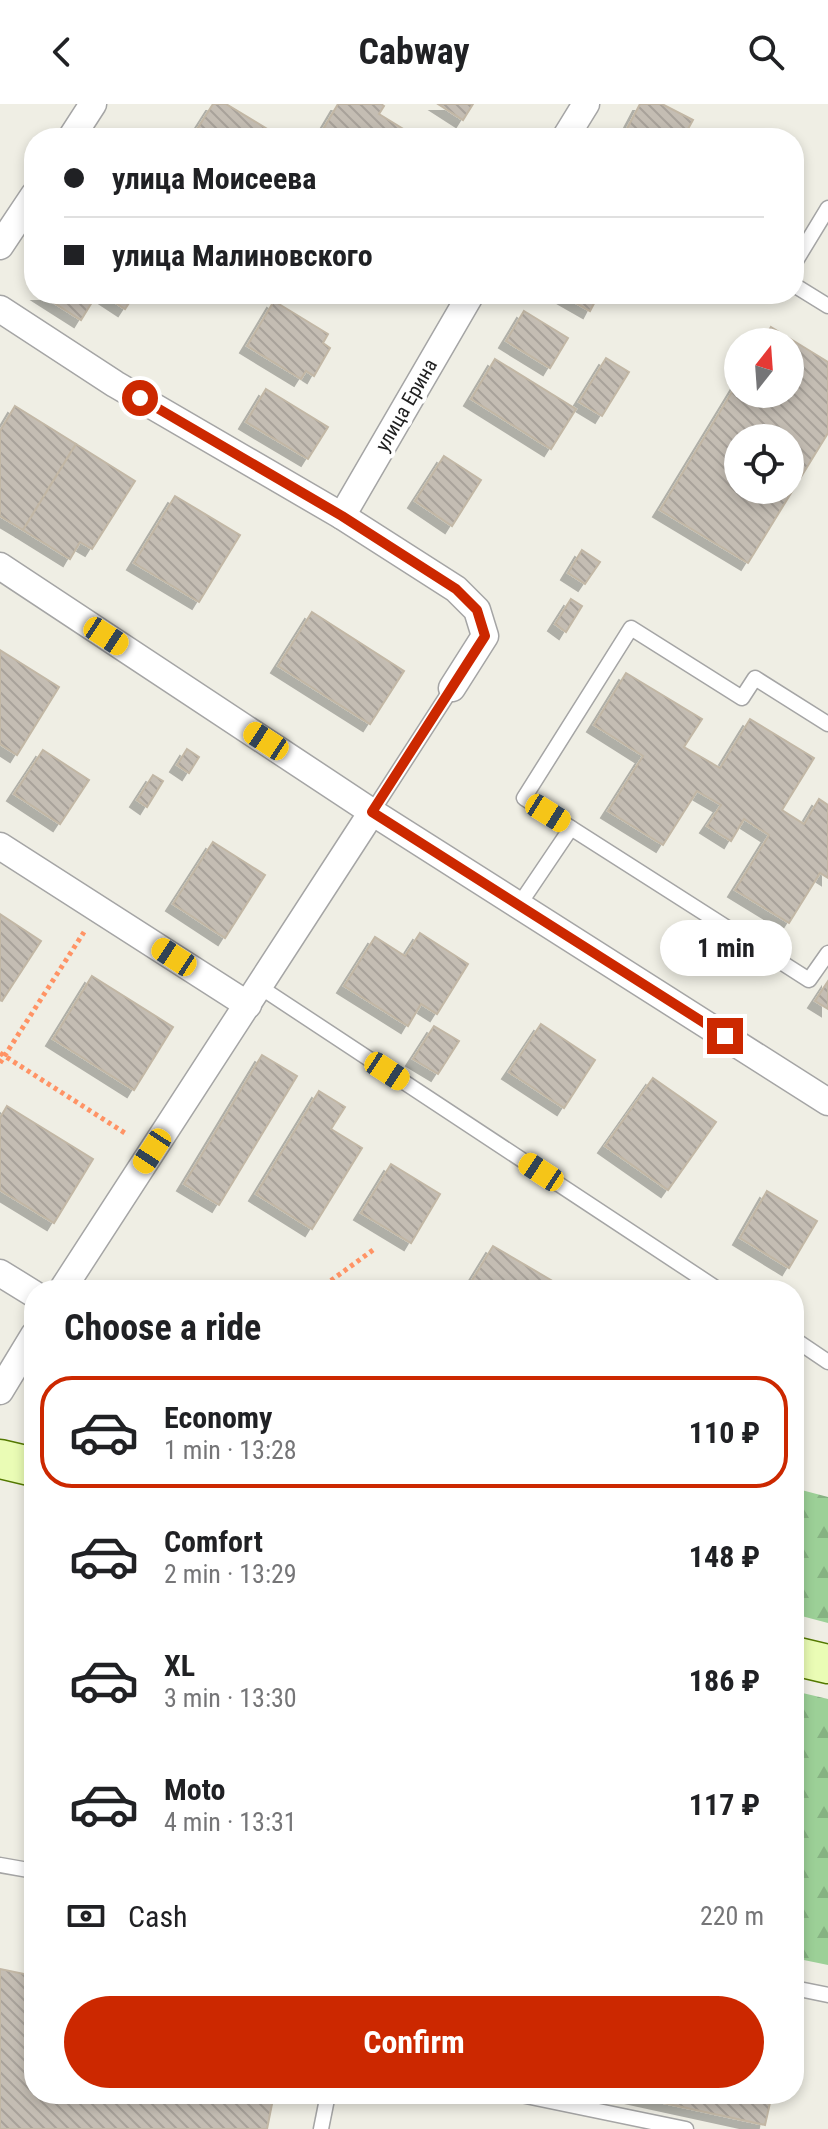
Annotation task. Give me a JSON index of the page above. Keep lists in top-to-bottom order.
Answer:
{
  "streets": {
    "street": ["улица Ерина"]
  },
  "north": "top",
  "page": {
    "header": "Cabway",
    "banner": ["улица Моисеева", "улица Малиновского"],
    "bubble": "1 min",
    "heading": "Choose a ride",
    "list": [
      {
        "name": "Economy",
        "note": "1 min · 13:28",
        "value": "110 ₽"
      },
      {
        "name": "Comfort",
        "note": "2 min · 13:29",
        "value": "148 ₽"
      },
      {
        "name": "XL",
        "note": "3 min · 13:30",
        "value": "186 ₽"
      },
      {
        "name": "Moto",
        "note": "4 min · 13:31",
        "value": "117 ₽"
      }
    ],
    "pay": ["Cash", "220 m"],
    "buttons": "Confirm"
  }
}
